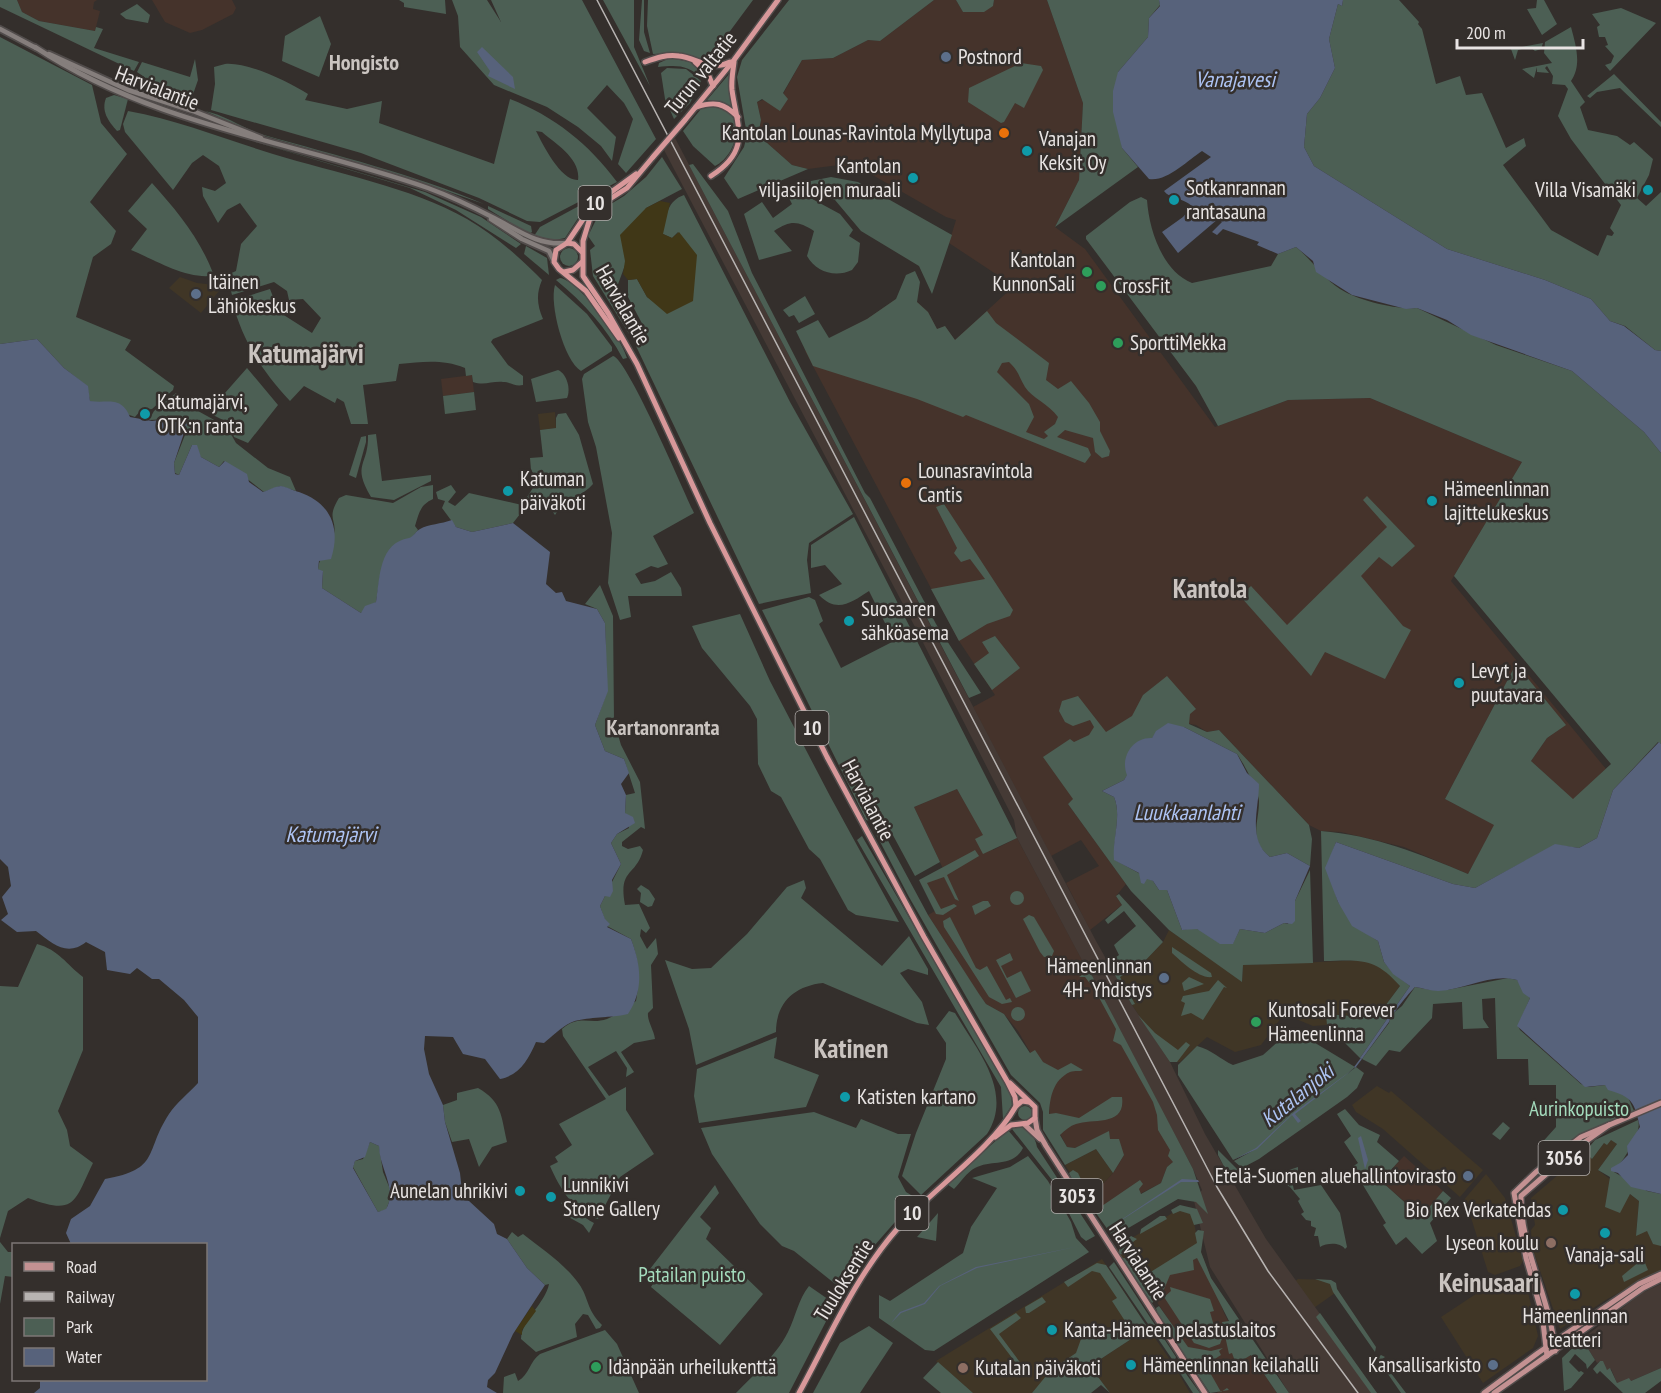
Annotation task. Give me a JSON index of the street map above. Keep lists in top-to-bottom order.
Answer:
{
  "streets": {
    "highway": [
      "Turun valtatie",
      "Harvialantie",
      "10",
      "Tuuloksentie"
    ],
    "main road": ["3056", "3053"]
  },
  "crossings": [
    ["Turun valtatie", "Harvialantie"],
    ["Turun valtatie", "10"],
    ["Harvialantie", "10"],
    ["Harvialantie", "Tuuloksentie"],
    ["10", "Tuuloksentie"]
  ],
  "districts": [
    "Hongisto",
    "Katumajärvi",
    "Kantola",
    "Kartanonranta",
    "Katinen",
    "Keinusaari"
  ],
  "water": [
    "Vanajavesi",
    "Luukkaanlahti",
    "Katumajärvi",
    "Kutalanjoki"
  ],
  "parks": ["Aurinkopuisto", "Patailan puisto"],
  "places": [
    "Postnord",
    "Kantolan Lounas-Ravintola Myllytupa",
    "Vanajan Keksit Oy",
    "Kantolan viljasiilojen muraali",
    "Villa Visamäki",
    "Sotkanrannan rantasauna",
    "Kantolan KunnonSali",
    "CrossFit",
    "Itäinen Lähiökeskus",
    "SporttiMekka",
    "Katumajärvi, OTK:n ranta",
    "Lounasravintola Cantis",
    "Katuman päiväkoti",
    "Hämeenlinnan lajittelukeskus",
    "Suosaaren sähköasema",
    "Levyt ja puutavara",
    "Hämeenlinnan 4H- Yhdistys",
    "Kuntosali Forever Hämeenlinna",
    "Katisten kartano",
    "Etelä-Suomen aluehallintovirasto",
    "Aunelan uhrikivi",
    "Lunnikivi Stone Gallery",
    "Bio Rex Verkatehdas",
    "Vanaja-sali",
    "Lyseon koulu",
    "Hämeenlinnan teatteri",
    "Kanta-Hämeen pelastuslaitos",
    "Hämeenlinnan keilahalli",
    "Kansallisarkisto",
    "Idänpään urheilukenttä",
    "Kutalan päiväkoti"
  ],
  "legend": [
    "Road",
    "Railway",
    "Park",
    "Water"
  ],
  "scale_bar": "200 m"
}
